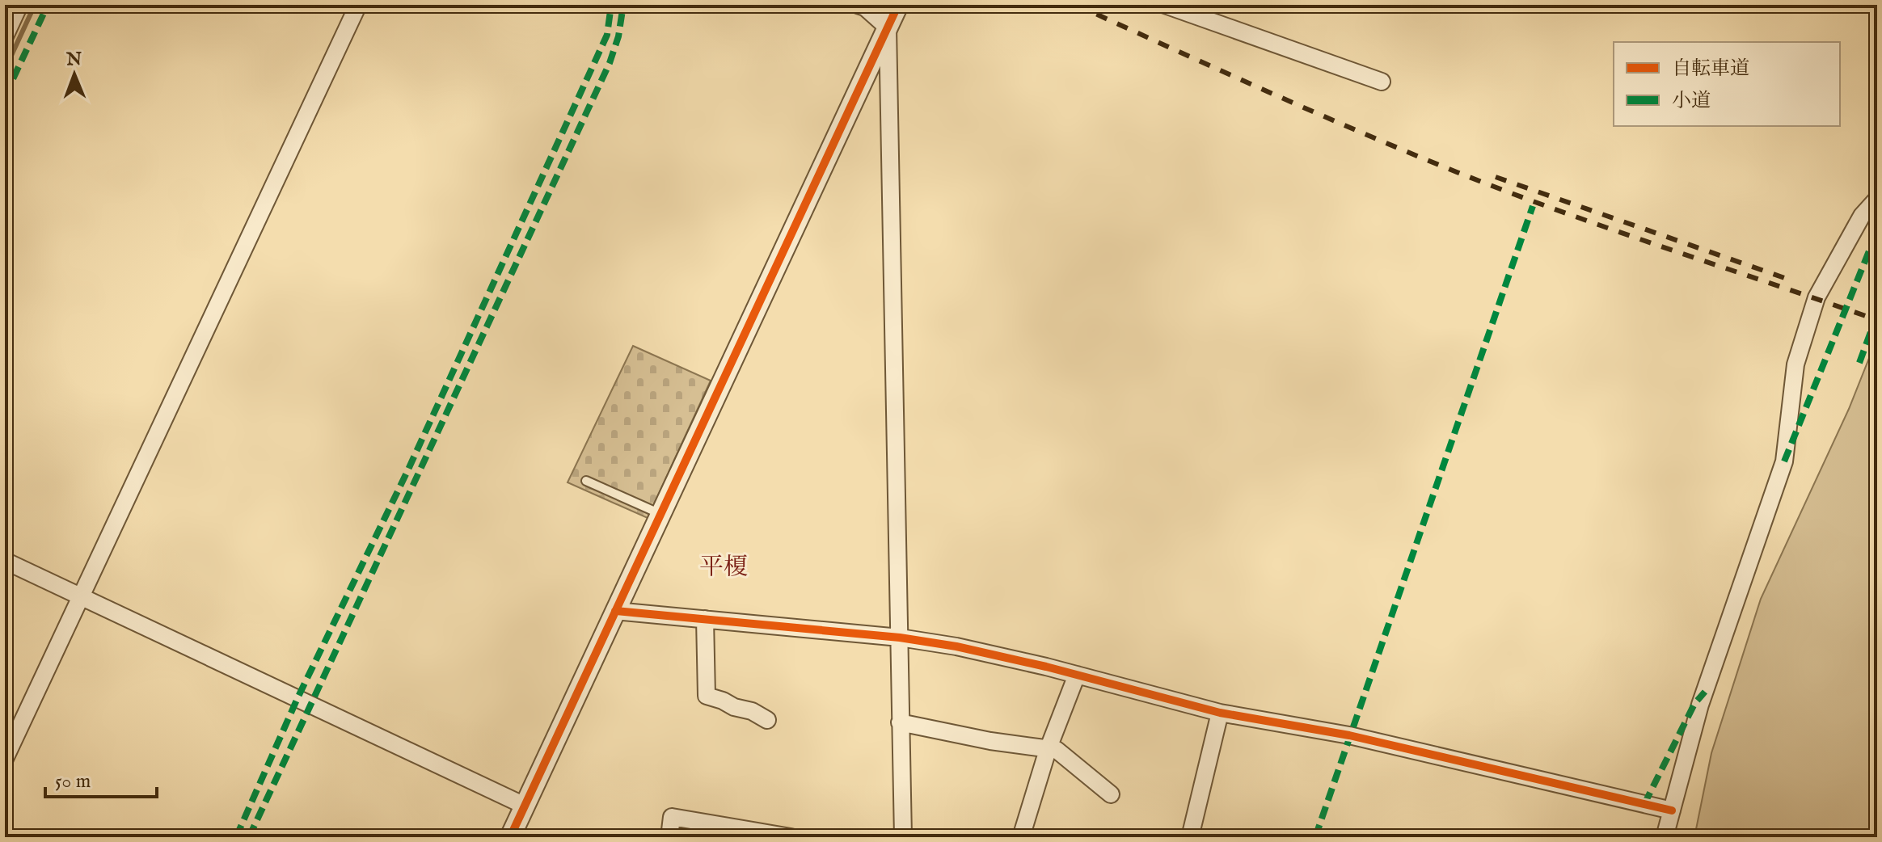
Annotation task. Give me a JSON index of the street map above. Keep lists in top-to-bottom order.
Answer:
{
  "districts": ["平榎"],
  "legend": ["自転車道", "小道"],
  "scale_bar": "50 m",
  "north": "top"
}
